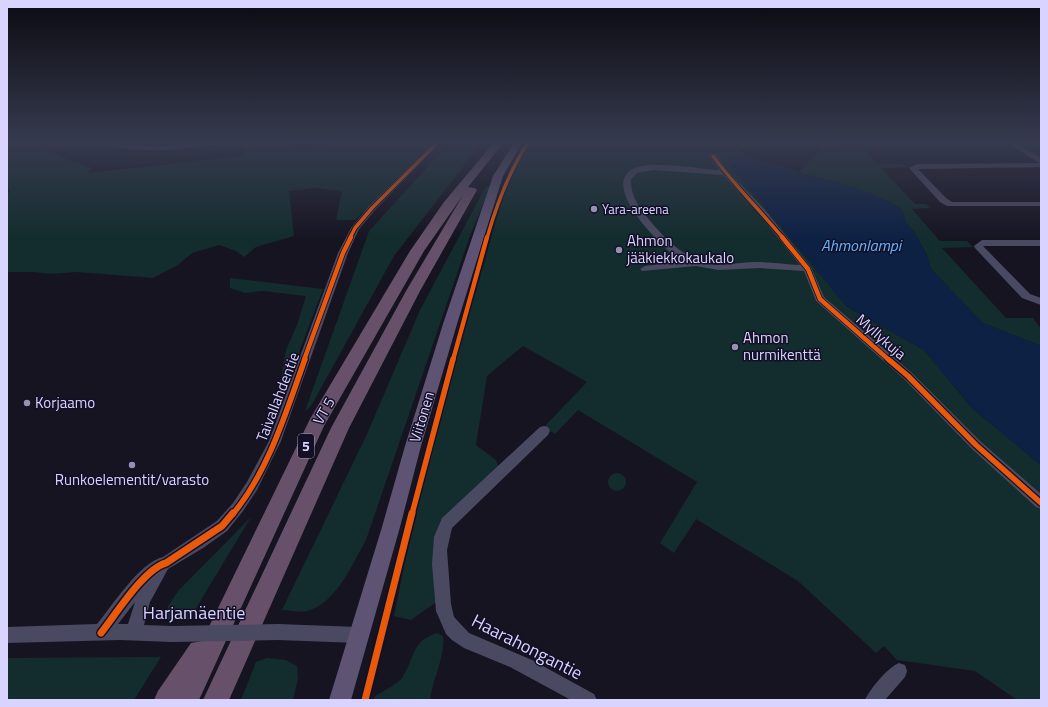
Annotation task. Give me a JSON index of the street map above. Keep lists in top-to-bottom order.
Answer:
{
  "streets": {
    "highway": ["VT 5", "5"],
    "main road": ["Viitonen"],
    "street": [
      "Myllykuja",
      "Taivallahdentie",
      "Harjamäentie",
      "Haarahongantie"
    ]
  },
  "crossings": [
    ["Taivallahdentie", "Harjamäentie"],
    ["Viitonen", "Harjamäentie"]
  ],
  "water": ["Ahmonlampi"],
  "places": [
    "Yara-areena",
    "Ahmon jääkiekkokaukalo",
    "Ahmon nurmikenttä",
    "Korjaamo",
    "Runkoelementit/varasto"
  ]
}
